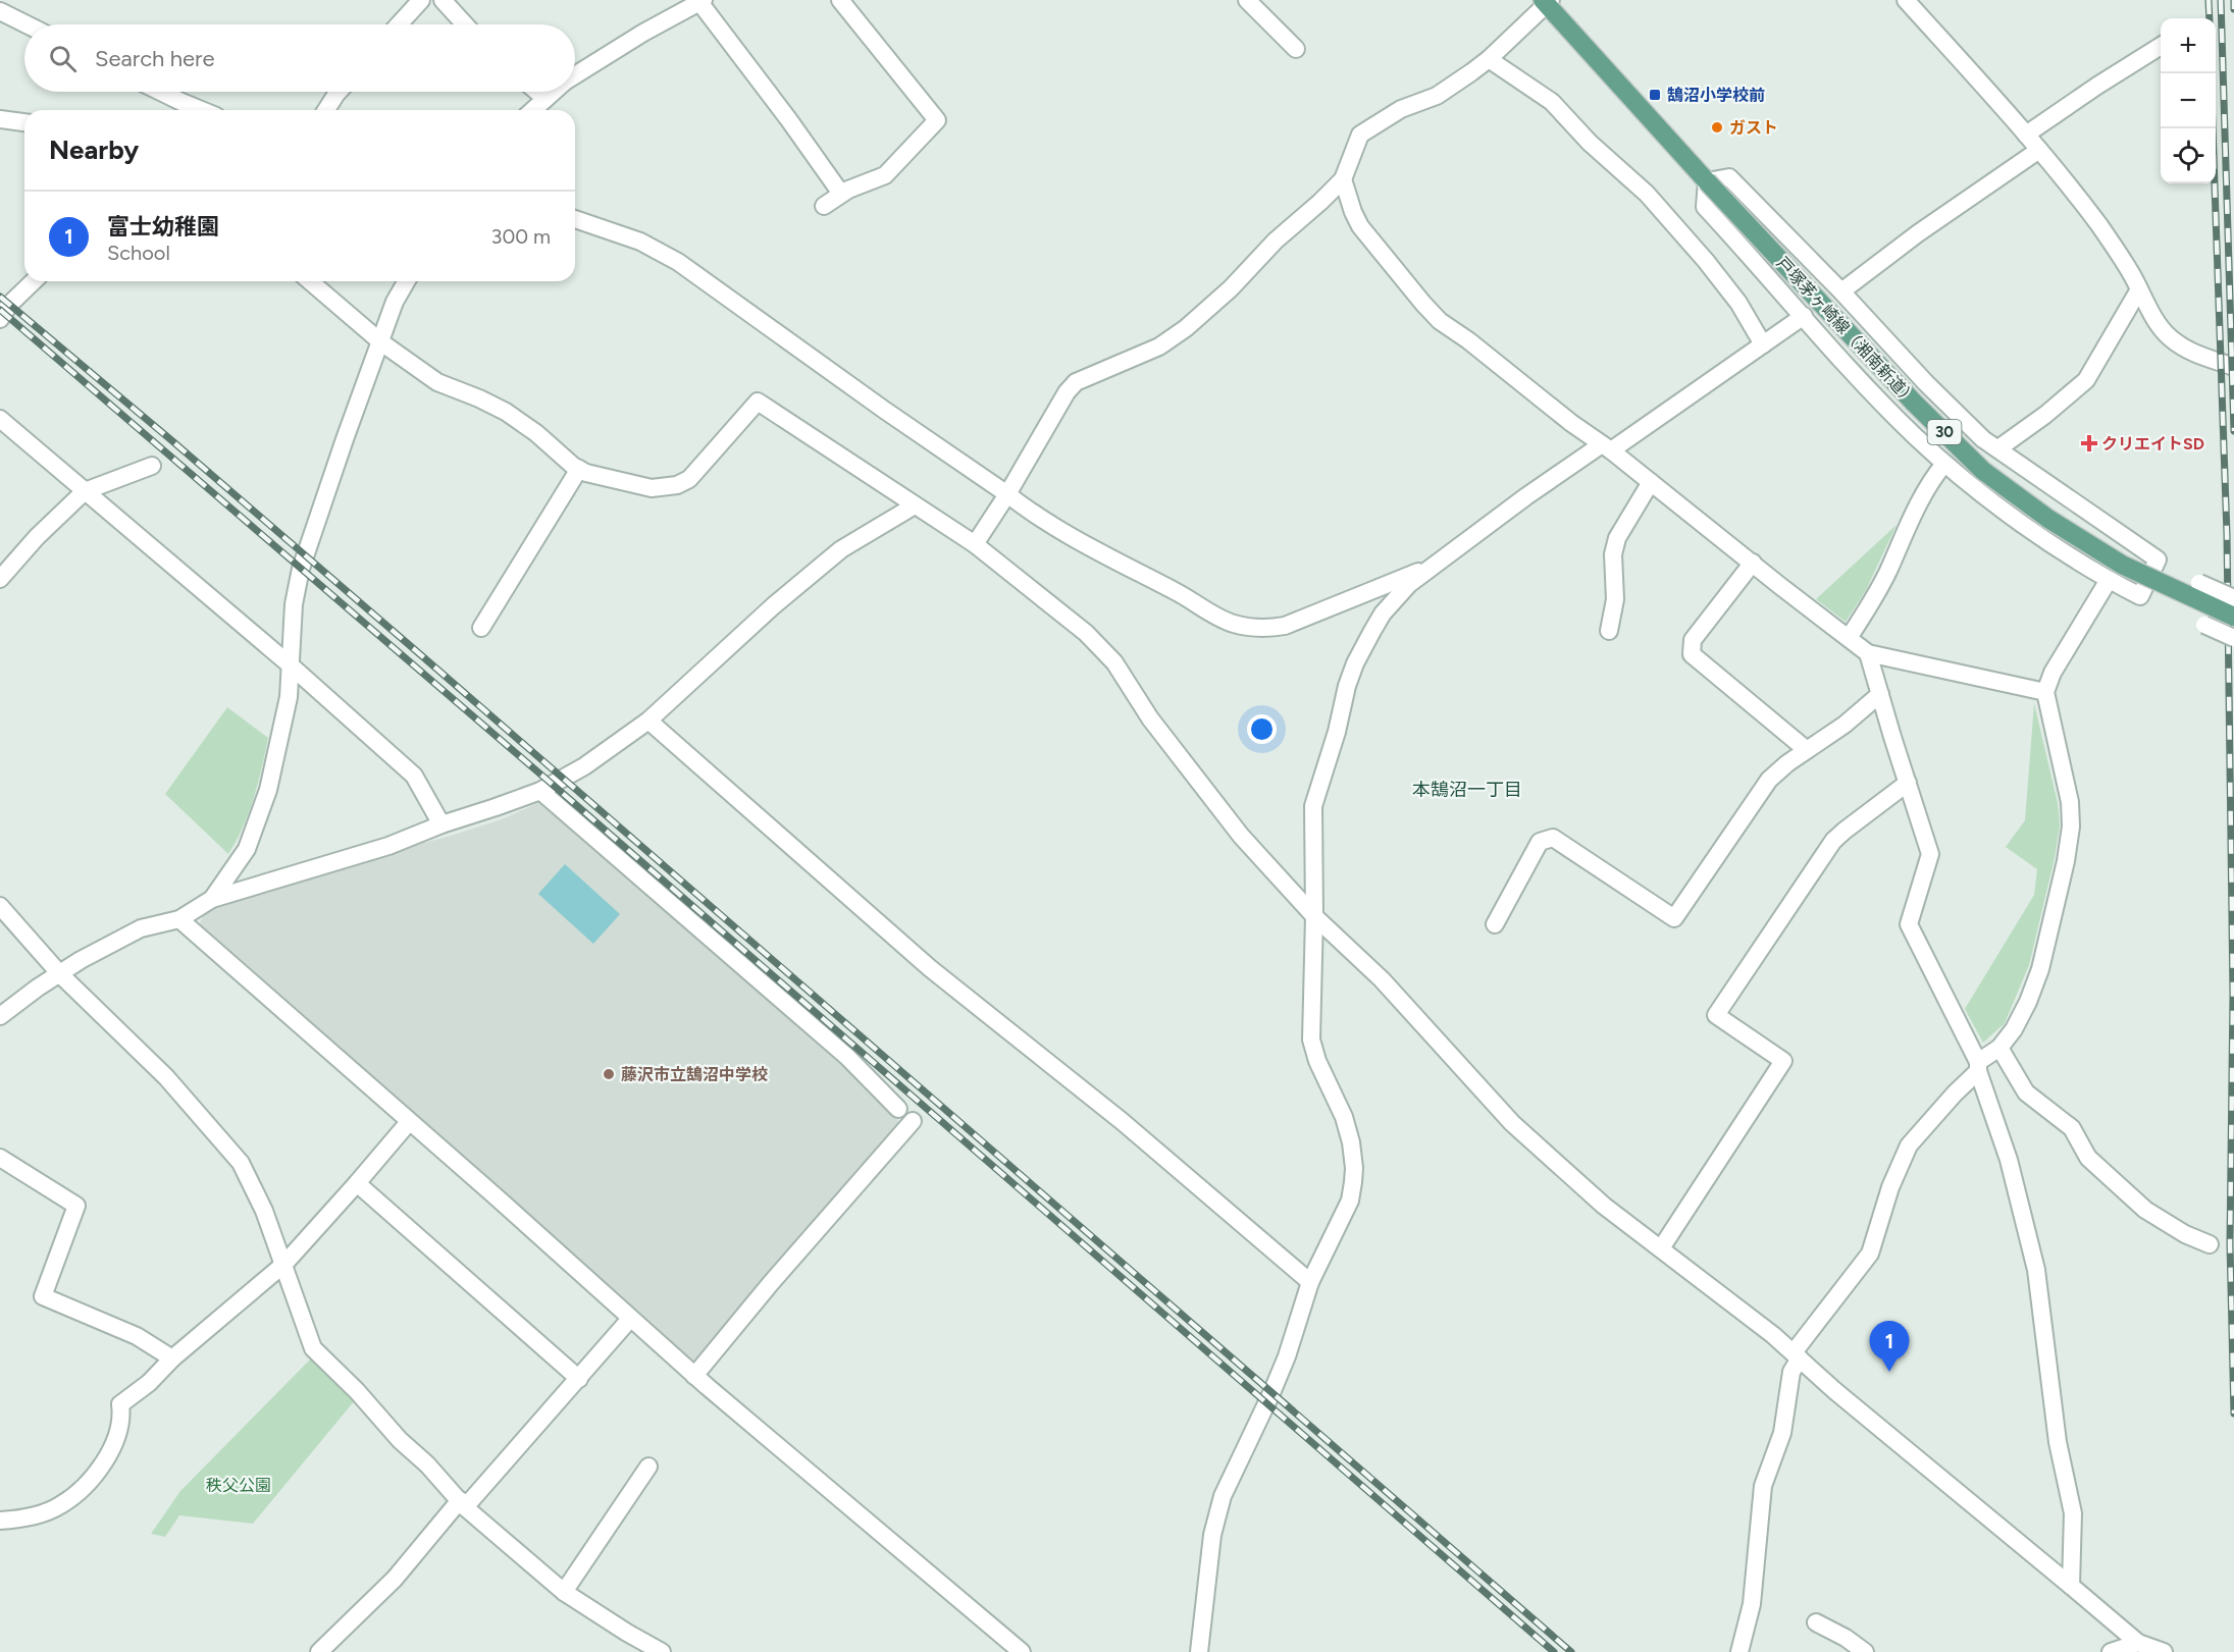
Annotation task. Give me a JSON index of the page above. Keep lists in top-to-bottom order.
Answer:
{
  "streets": {
    "main road": ["戸塚茅ヶ崎線（湘南新道）", "30"]
  },
  "districts": ["本鵠沼一丁目"],
  "parks": ["秩父公園"],
  "places": {
    "transit": ["鵠沼小学校前"],
    "other": ["ガスト", "藤沢市立鵠沼中学校"],
    "health": ["クリエイトSD"]
  },
  "page": {
    "map_buttons": ["+", "−"],
    "search": "Search here",
    "heading": "Nearby",
    "list": [
      {
        "mark": "1",
        "name": "富士幼稚園",
        "note": "School",
        "value": "300 m"
      }
    ],
    "pins": "1"
  }
}
